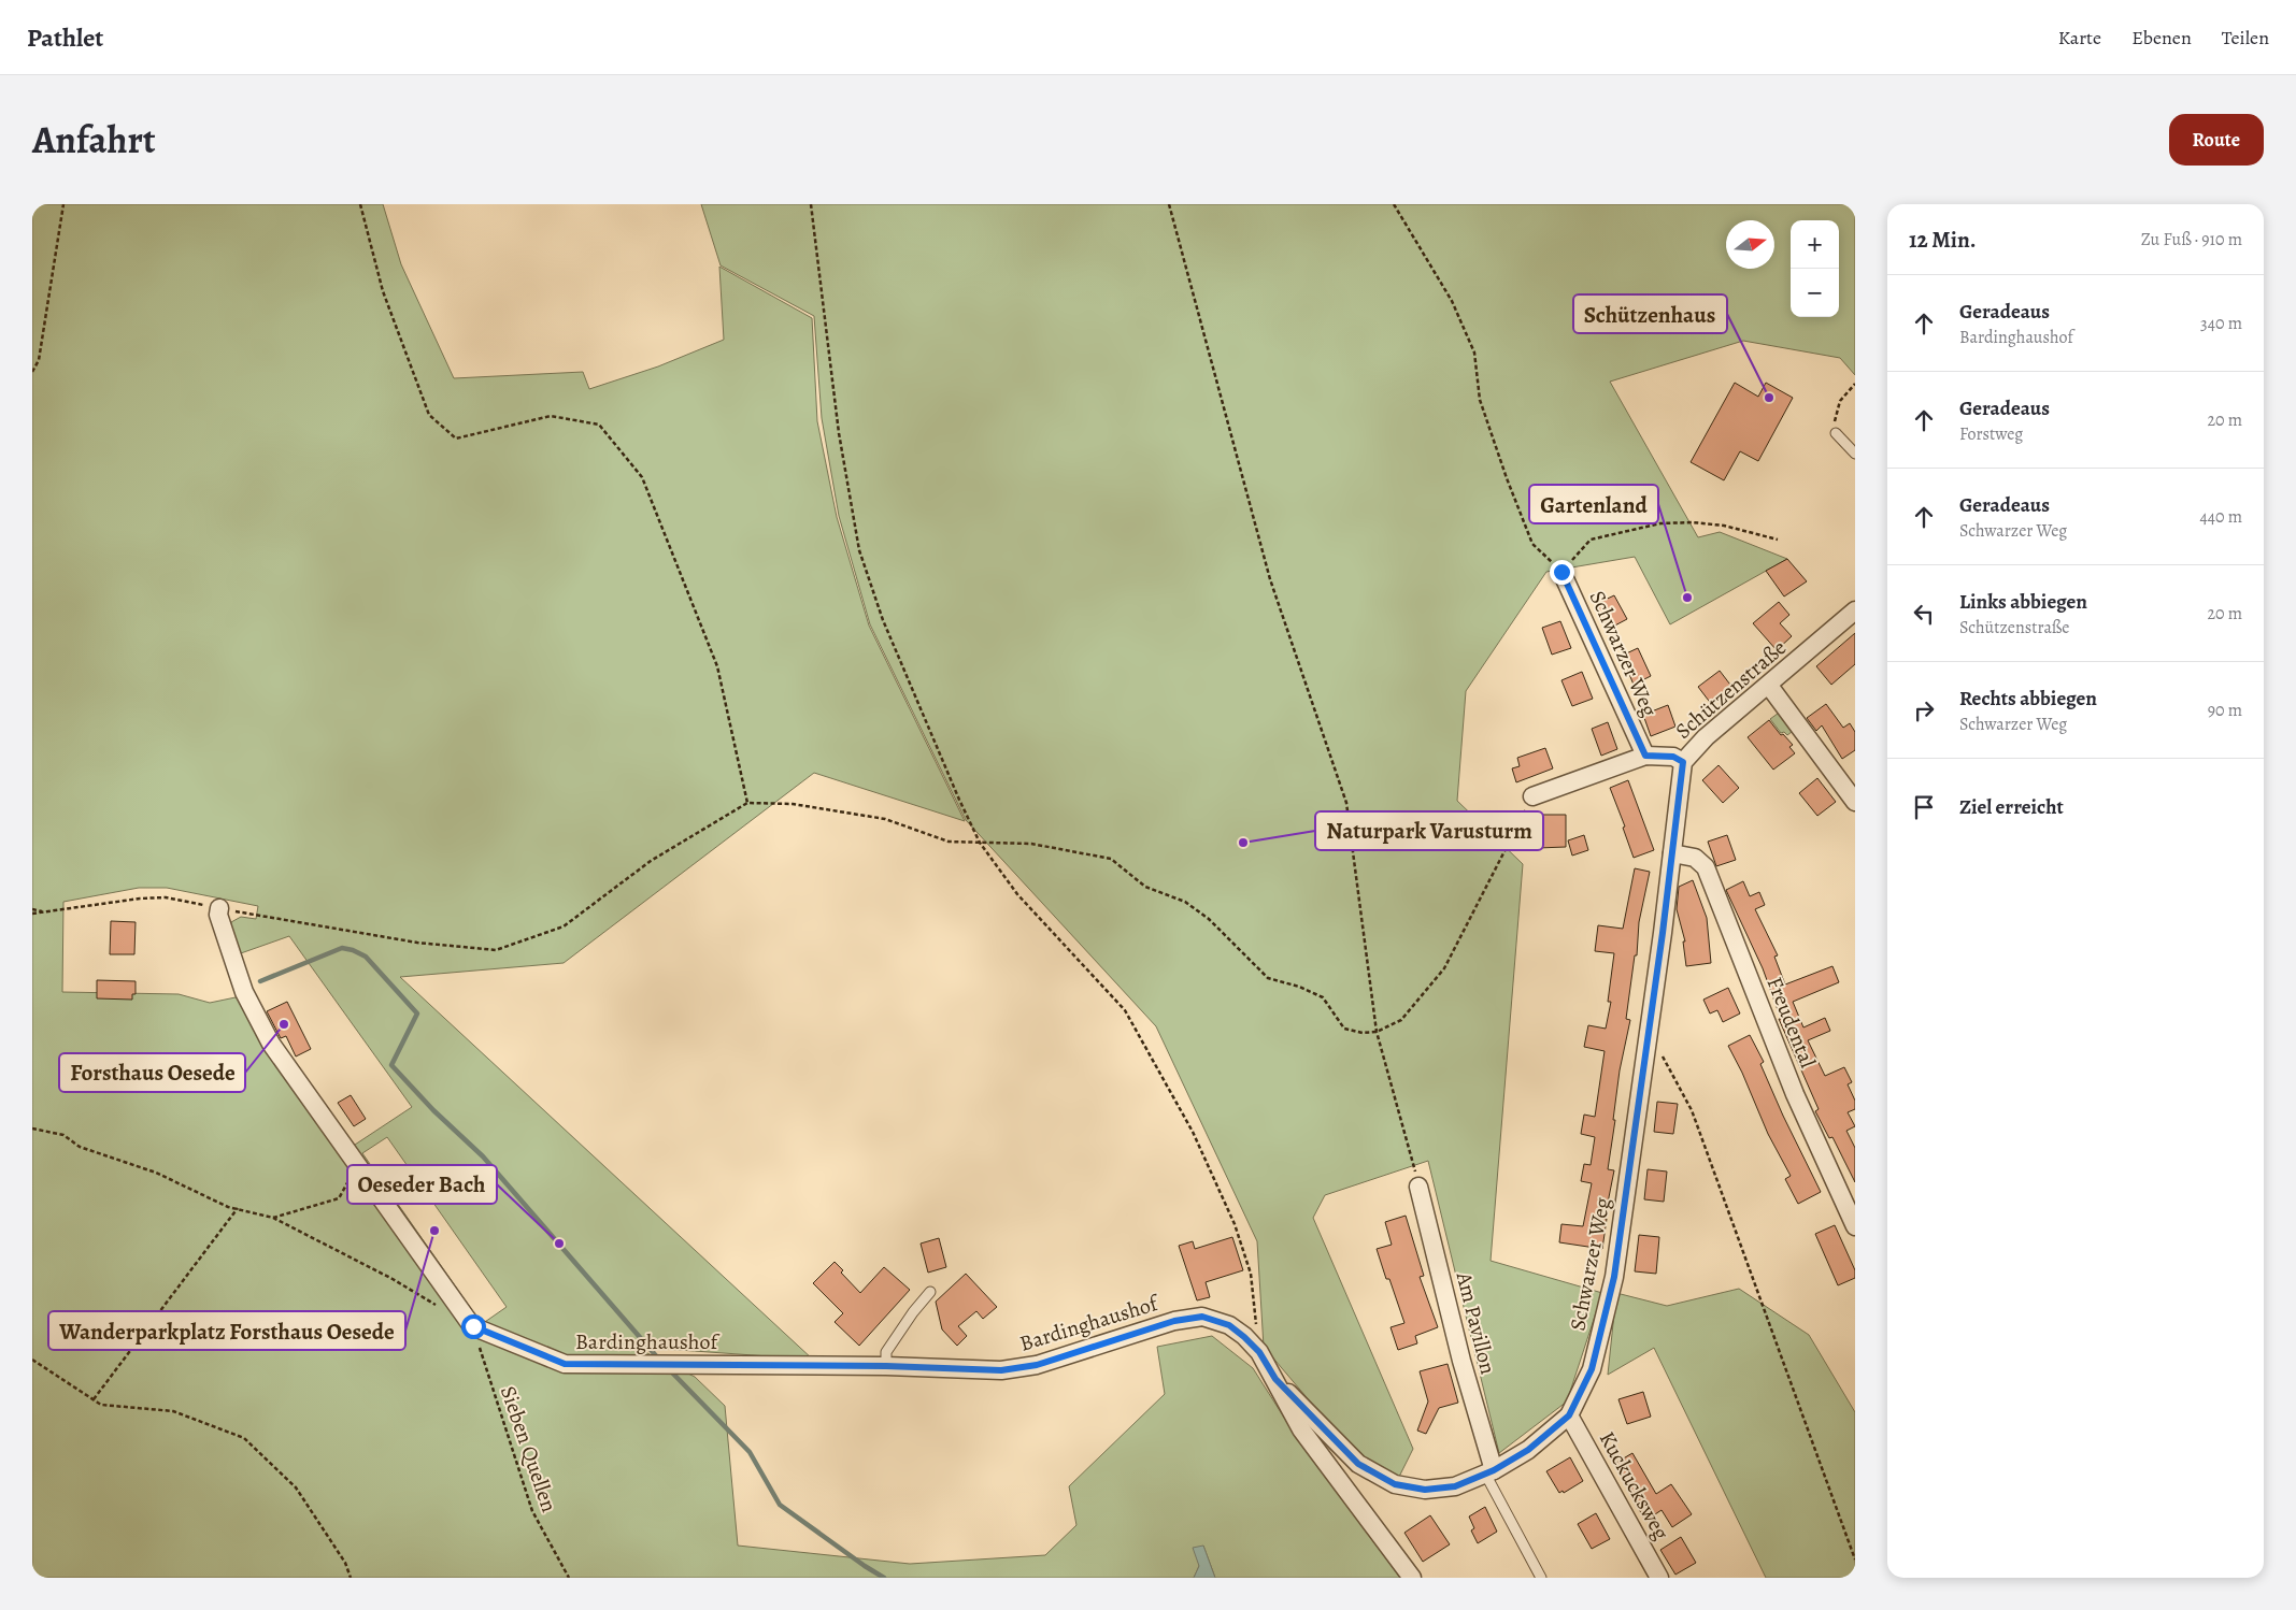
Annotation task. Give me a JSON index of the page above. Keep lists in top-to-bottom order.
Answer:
{
  "streets": {
    "street": [
      "Schwarzer Weg",
      "Schützenstraße",
      "Freudental",
      "Bardinghaushof",
      "Am Pavillon",
      "Kuckucksweg"
    ],
    "path": ["Sieben Quellen"]
  },
  "crossings": [
    ["Schwarzer Weg", "Schützenstraße"],
    ["Schwarzer Weg", "Freudental"],
    ["Schwarzer Weg", "Bardinghaushof"],
    ["Schwarzer Weg", "Am Pavillon"],
    ["Schwarzer Weg", "Kuckucksweg"],
    ["Bardinghaushof", "Sieben Quellen"]
  ],
  "places": [
    "Schützenhaus",
    "Gartenland",
    "Naturpark Varusturm",
    "Forsthaus Oesede",
    "Wanderparkplatz Forsthaus Oesede",
    "Oeseder Bach"
  ],
  "north": "right",
  "page": {
    "header": "Pathlet",
    "nav": ["Karte", "Ebenen", "Teilen"],
    "title": "Anfahrt",
    "buttons": "Route",
    "heading": ["12 Min.", "Zu Fuß · 910 m"],
    "map_buttons": ["+", "−"],
    "list": [
      ["Geradeaus", "Bardinghaushof", "340 m"],
      ["Geradeaus", "Forstweg", "20 m"],
      ["Geradeaus", "Schwarzer Weg", "440 m"],
      ["Links abbiegen", "Schützenstraße", "20 m"],
      ["Rechts abbiegen", "Schwarzer Weg", "90 m"],
      "Ziel erreicht"
    ]
  }
}
